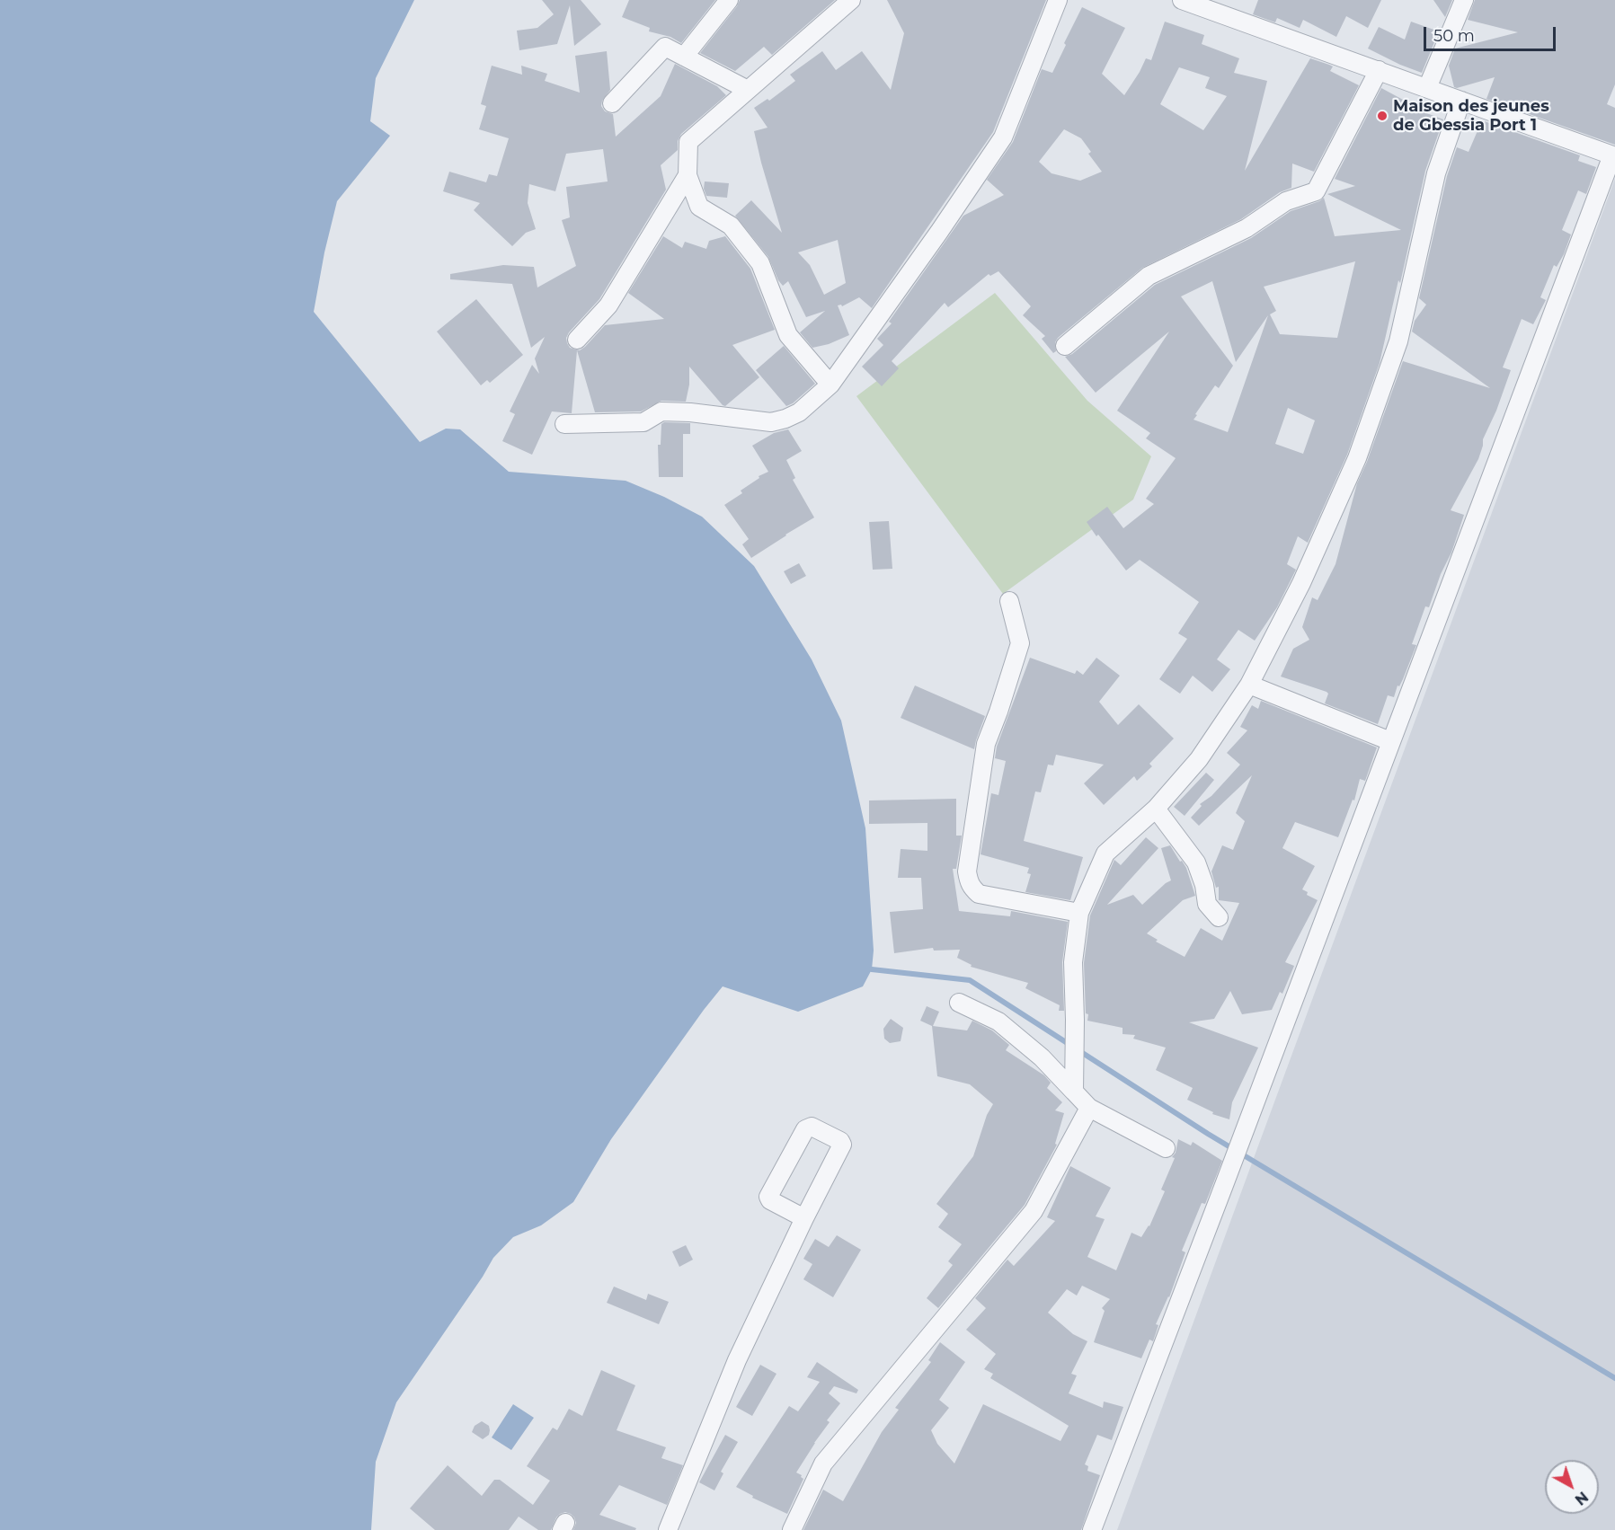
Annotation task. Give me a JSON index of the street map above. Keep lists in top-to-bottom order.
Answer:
{
  "places": ["Maison des jeunes de Gbessia Port 1"],
  "scale_bar": "50 m",
  "north": "bottom right"
}
